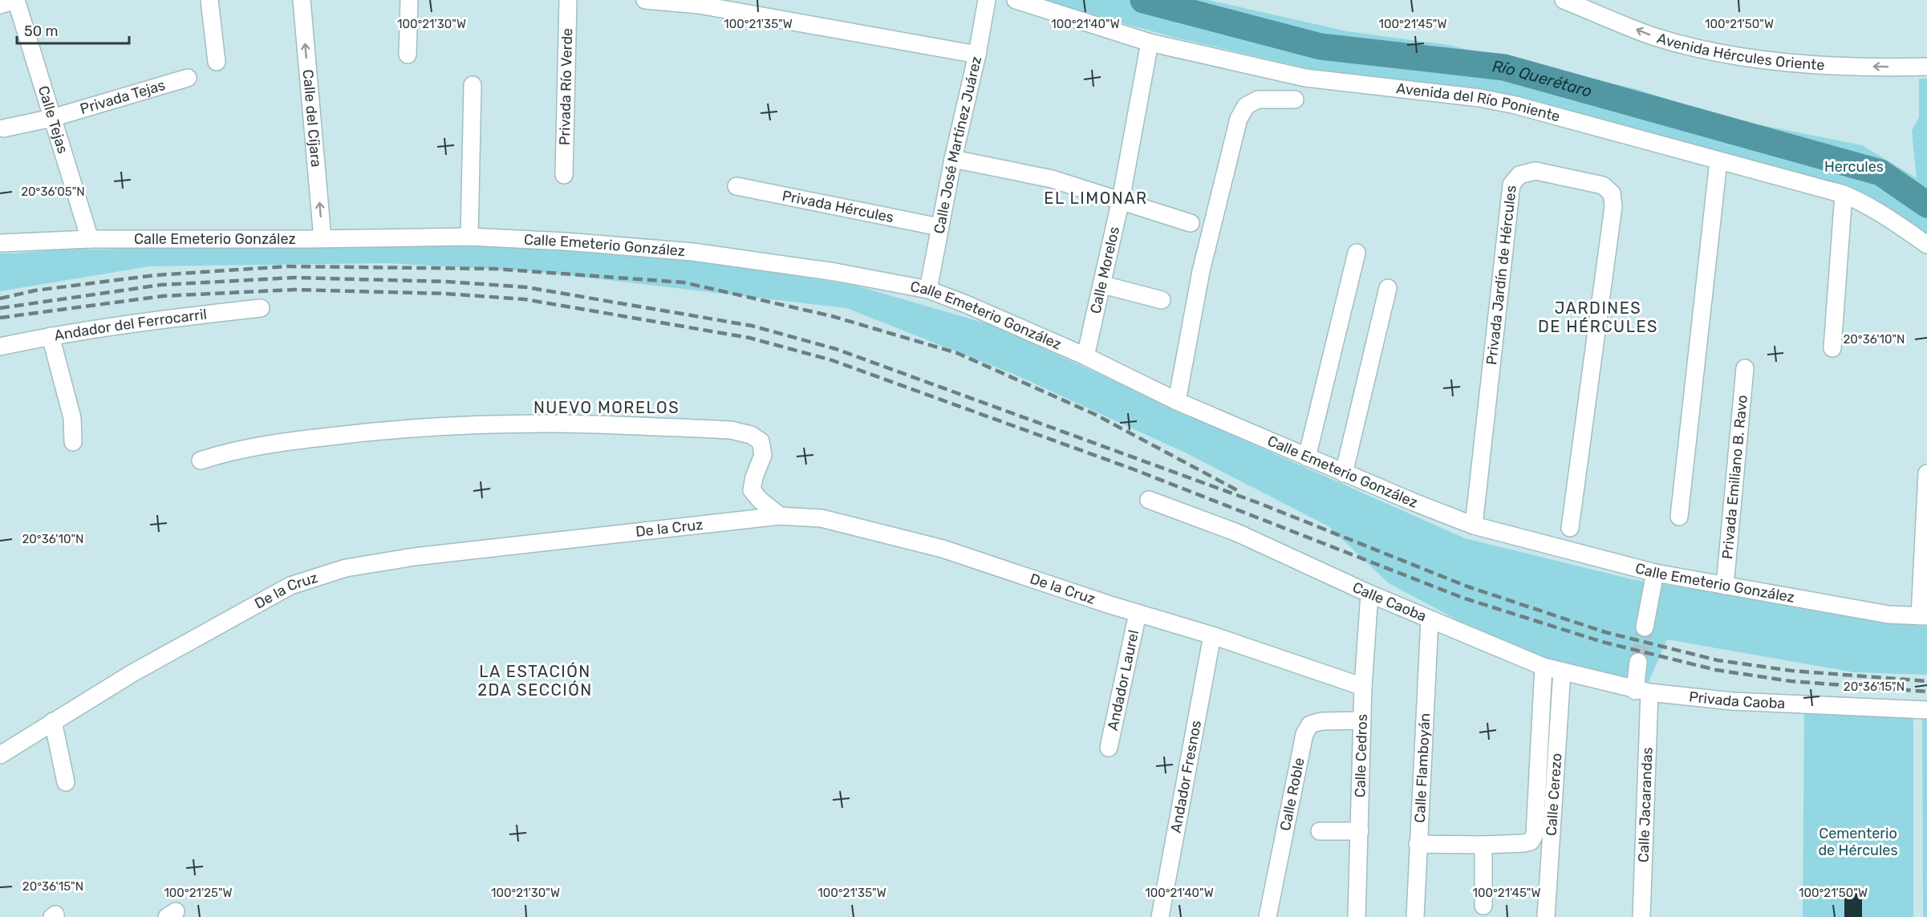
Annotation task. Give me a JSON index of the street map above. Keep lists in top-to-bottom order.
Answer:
{
  "streets": {
    "street": [
      "Avenida Hércules Oriente",
      "Privada Río Verde",
      "Privada Tejas",
      "Avenida del Río Poniente",
      "Calle Tejas",
      "Calle del Cíjara",
      "Calle José Martínez Juárez",
      "Privada Hércules",
      "Calle Emeterio González",
      "Calle Morelos",
      "Privada Jardín de Hércules",
      "Andador del Ferrocarril",
      "Privada Emiliano B. Ravo",
      "De la Cruz",
      "Calle Caoba",
      "Andador Laurel",
      "Privada Caoba",
      "Calle Cedros",
      "Calle Flamboyán",
      "Andador Fresnos",
      "Calle Roble",
      "Calle Cerezo",
      "Calle Jacarandas"
    ]
  },
  "crossings": [
    ["Privada Tejas", "Calle Tejas"],
    ["Avenida del Río Poniente", "Calle Morelos"],
    ["Calle Tejas", "Calle Emeterio González"],
    ["Calle del Cíjara", "Calle Emeterio González"],
    ["Calle José Martínez Juárez", "Privada Hércules"],
    ["Calle José Martínez Juárez", "Calle Emeterio González"],
    ["Calle Emeterio González", "Calle Morelos"],
    ["Calle Emeterio González", "Privada Jardín de Hércules"],
    ["Calle Emeterio González", "Privada Emiliano B. Ravo"],
    ["De la Cruz", "Andador Laurel"],
    ["De la Cruz", "Calle Cedros"],
    ["De la Cruz", "Andador Fresnos"],
    ["Calle Caoba", "Privada Caoba"],
    ["Calle Caoba", "Calle Cedros"],
    ["Calle Caoba", "Calle Flamboyán"],
    ["Calle Caoba", "Calle Cerezo"],
    ["Calle Caoba", "Calle Jacarandas"],
    ["Privada Caoba", "Calle Jacarandas"],
    ["Calle Cedros", "Calle Roble"],
    ["Calle Flamboyán", "Calle Cerezo"]
  ],
  "one_way": ["Avenida Hércules Oriente"],
  "districts": [
    "EL LIMONAR",
    "JARDINES DE HÉRCULES",
    "NUEVO MORELOS",
    "LA ESTACIÓN 2DA SECCIÓN"
  ],
  "water": ["Río Querétaro"],
  "parks": ["Hercules", "Cementerio de Hércules"],
  "scale_bar": "50 m",
  "coordinates": [
    "100°21'30\"W",
    "100°21'35\"W",
    "100°21'40\"W",
    "100°21'45\"W",
    "100°21'50\"W",
    "20°36'05\"N",
    "20°36'10\"N",
    "20°36'15\"N",
    "100°21'25\"W"
  ]
}
